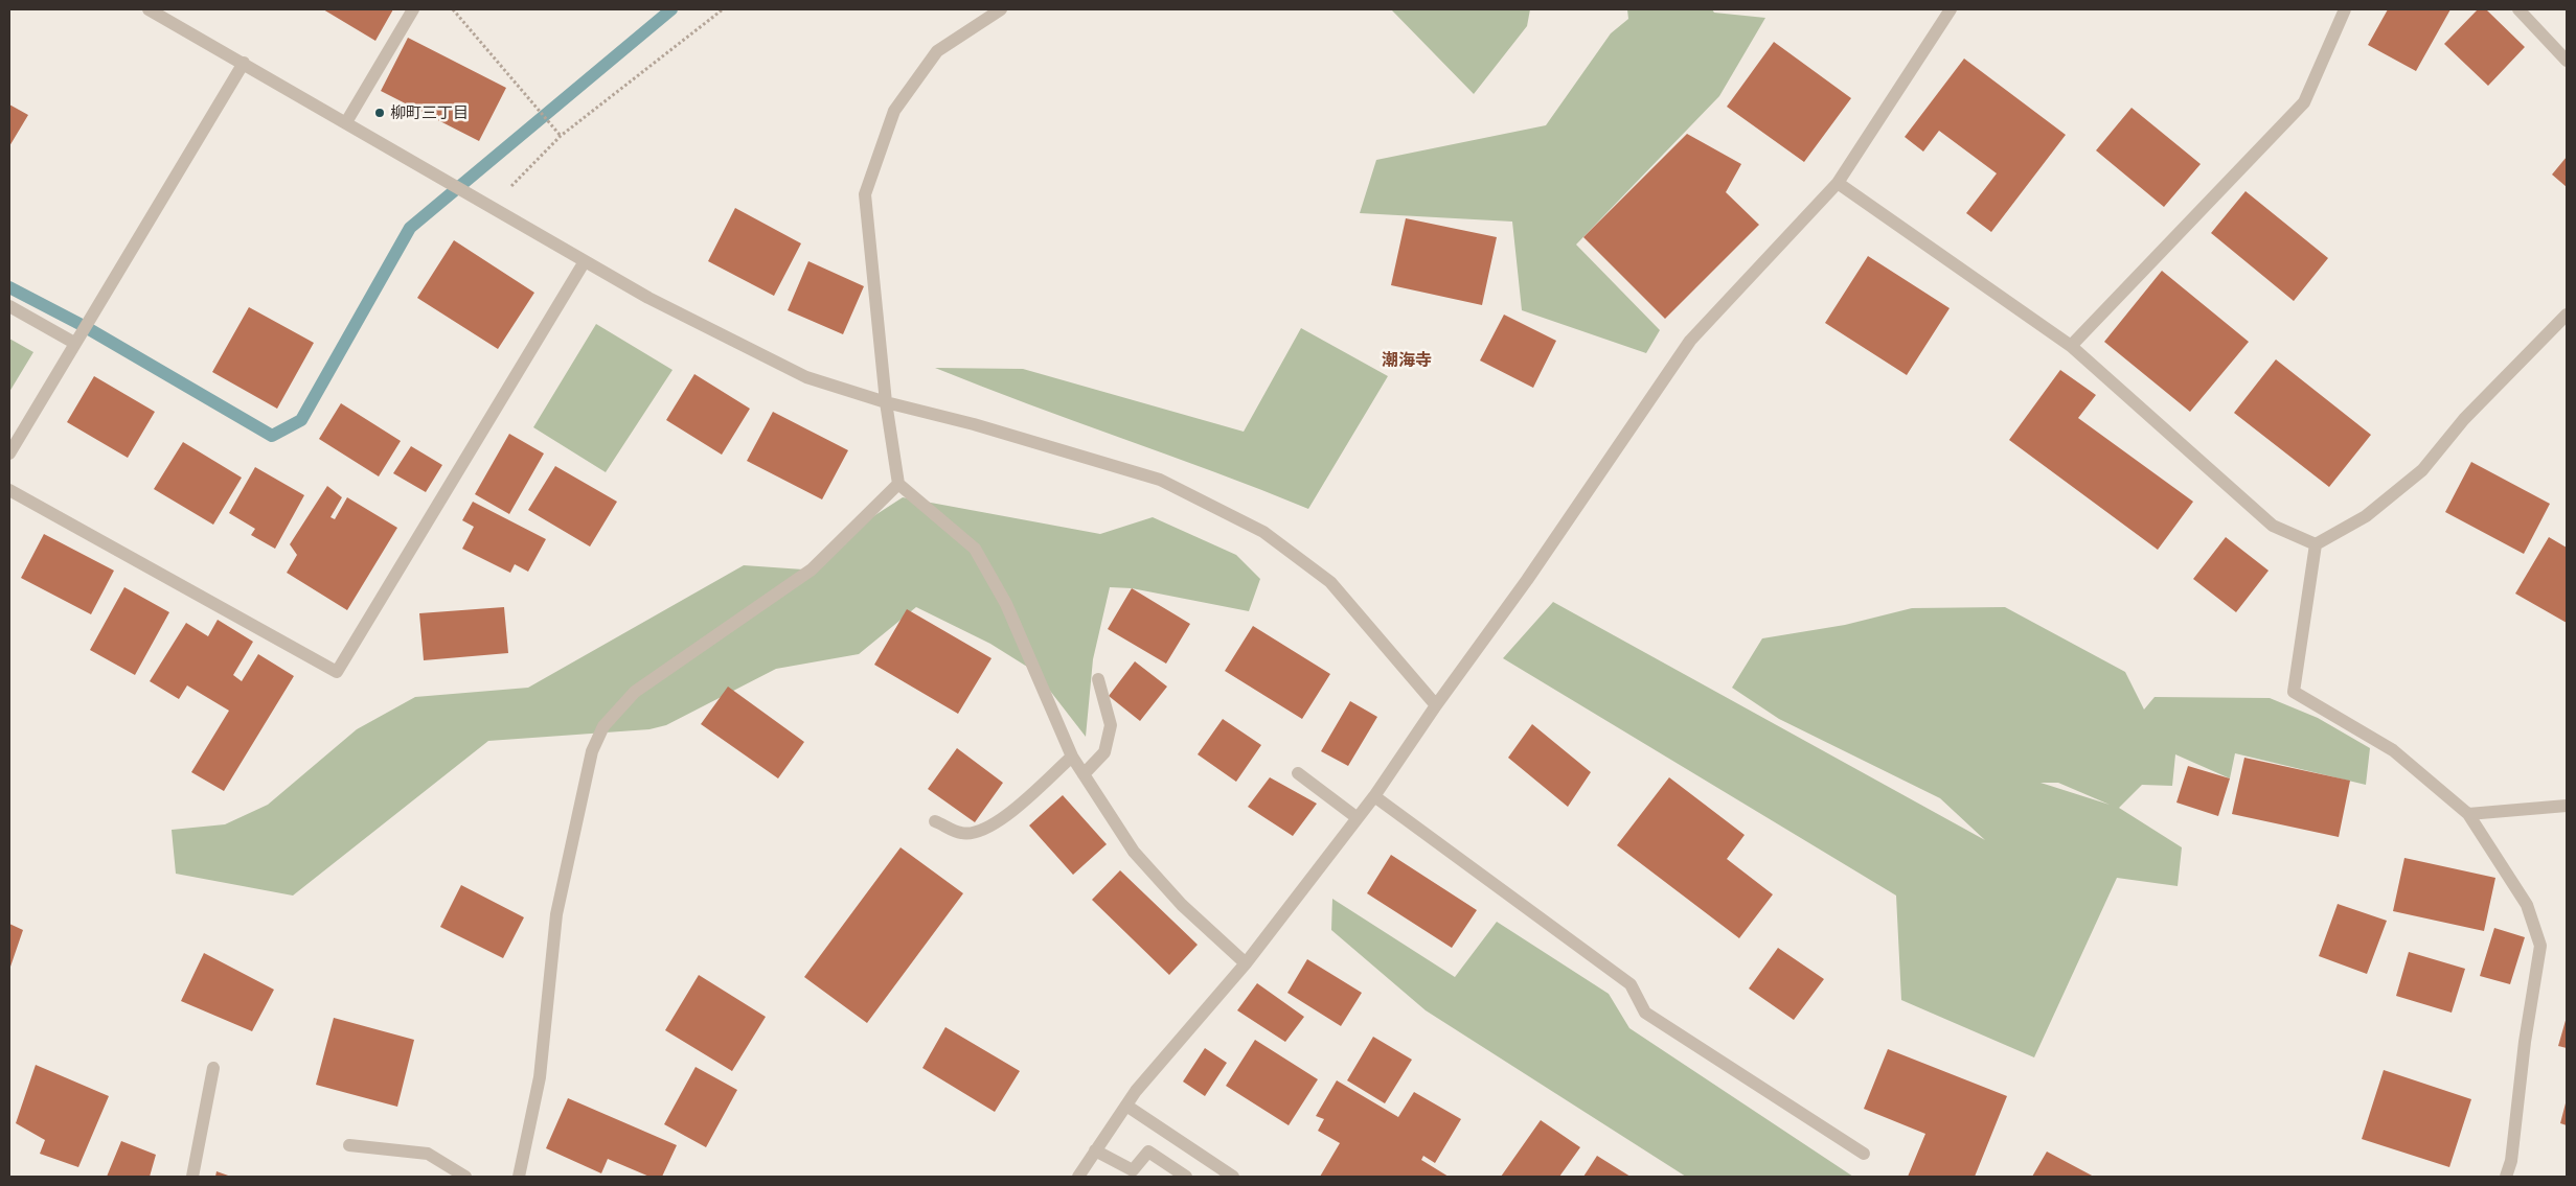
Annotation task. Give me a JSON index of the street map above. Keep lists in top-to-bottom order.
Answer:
{
  "districts": ["潮海寺"],
  "places": ["柳町三丁目"]
}
